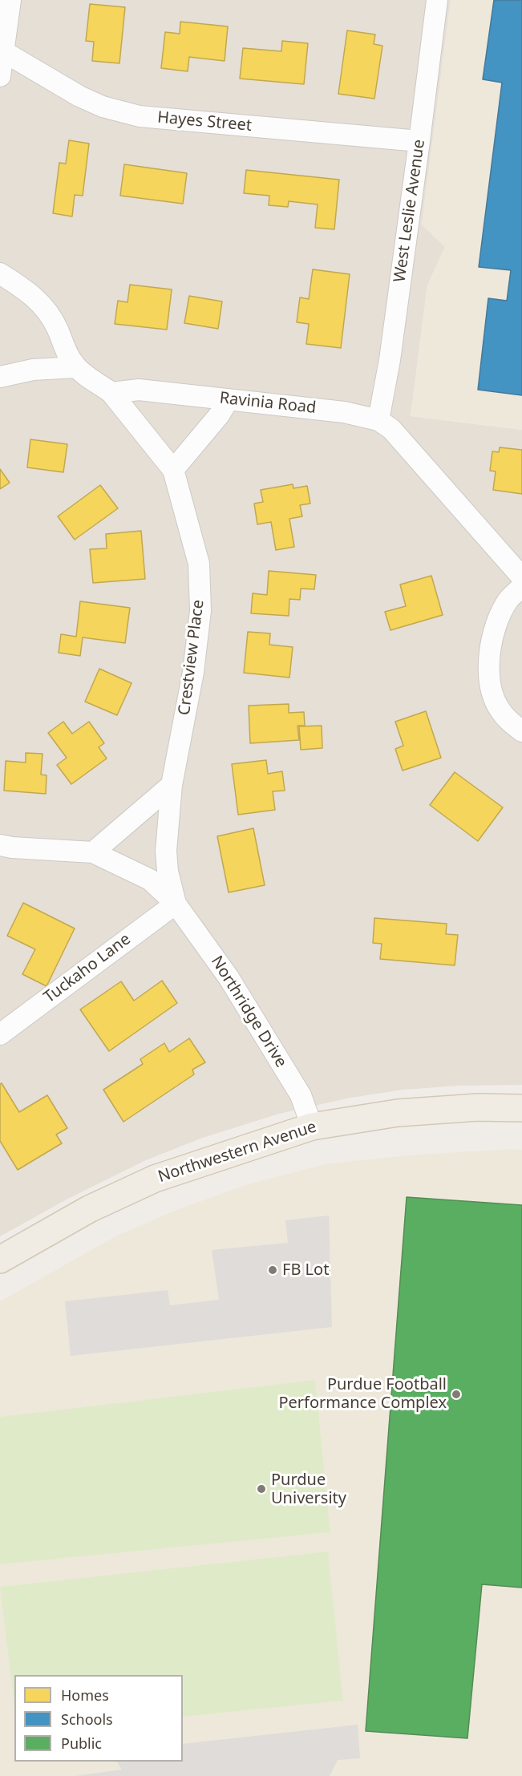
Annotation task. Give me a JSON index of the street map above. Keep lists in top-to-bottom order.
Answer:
{
  "streets": {
    "main road": ["Northwestern Avenue"],
    "street": [
      "Hayes Street",
      "West Leslie Avenue",
      "Ravinia Road",
      "Crestview Place",
      "Tuckaho Lane",
      "Northridge Drive"
    ]
  },
  "crossings": [
    ["Hayes Street", "West Leslie Avenue"],
    ["West Leslie Avenue", "Ravinia Road"],
    ["Ravinia Road", "Crestview Place"],
    ["Crestview Place", "Northridge Drive"],
    ["Tuckaho Lane", "Northridge Drive"],
    ["Northridge Drive", "Northwestern Avenue"]
  ],
  "places": ["FB Lot", "Purdue Football Performance Complex", "Purdue University"],
  "legend": ["Homes", "Schools", "Public"]
}
